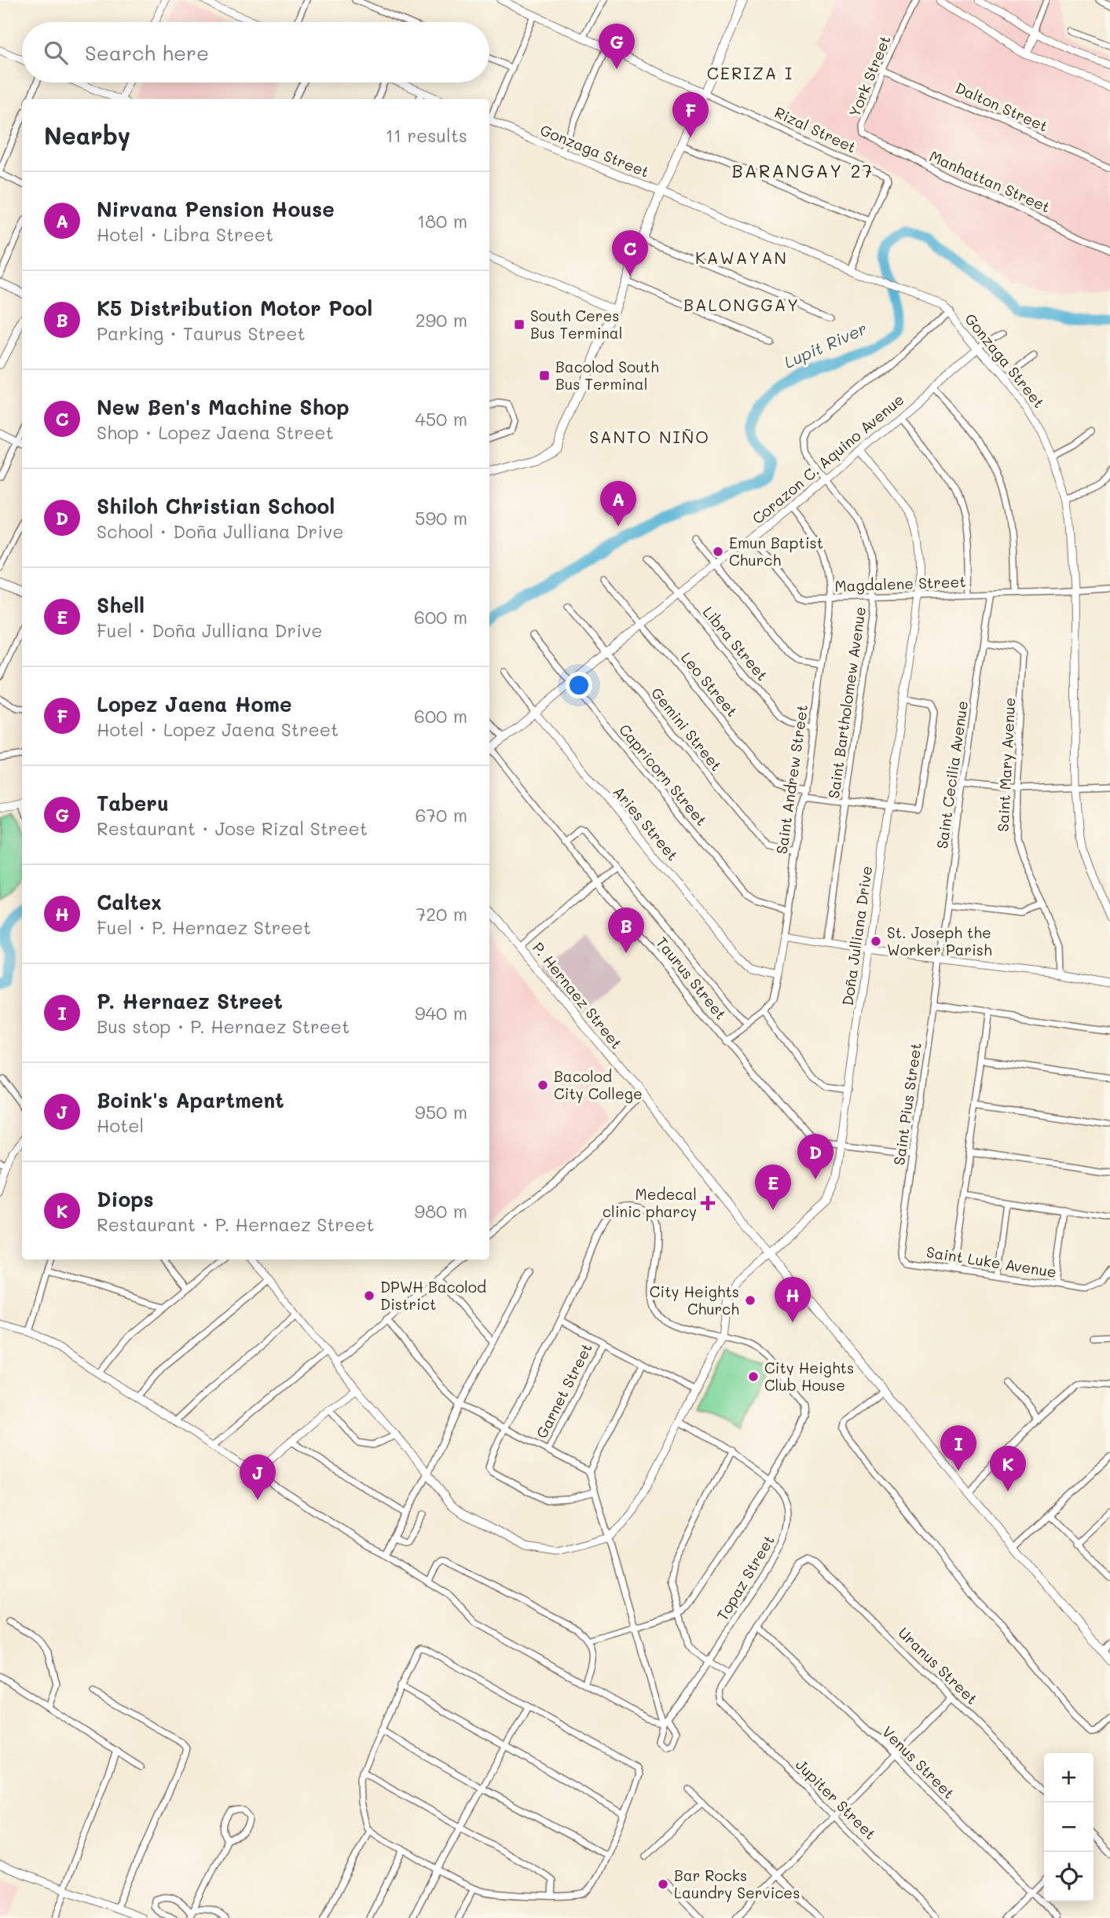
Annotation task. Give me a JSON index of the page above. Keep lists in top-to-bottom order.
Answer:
{
  "streets": {
    "main road": ["P. Hernaez Street"],
    "street": [
      "York Street",
      "Dalton Street",
      "Rizal Street",
      "Gonzaga Street",
      "Manhattan Street",
      "Corazon C. Aquino Avenue",
      "Magdalene Street",
      "Libra Street",
      "Leo Street",
      "Saint Bartholomew Avenue",
      "Gemini Street",
      "Saint Mary Avenue",
      "Capricorn Street",
      "Saint Cecilia Avenue",
      "Saint Andrew Street",
      "Aries Street",
      "Doña Julliana Drive",
      "Taurus Street",
      "Saint Pius Street",
      "Saint Luke Avenue",
      "Garnet Street",
      "Topaz Street",
      "Uranus Street",
      "Venus Street",
      "Jupiter Street"
    ]
  },
  "crossings": [
    ["York Street", "Dalton Street"],
    ["York Street", "Manhattan Street"],
    ["Rizal Street", "Gonzaga Street"],
    ["Gonzaga Street", "Corazon C. Aquino Avenue"],
    ["Gonzaga Street", "Magdalene Street"],
    ["Gonzaga Street", "Saint Bartholomew Avenue"],
    ["Corazon C. Aquino Avenue", "Magdalene Street"],
    ["Corazon C. Aquino Avenue", "Libra Street"],
    ["Corazon C. Aquino Avenue", "Leo Street"],
    ["Corazon C. Aquino Avenue", "Saint Bartholomew Avenue"],
    ["Corazon C. Aquino Avenue", "Gemini Street"],
    ["Corazon C. Aquino Avenue", "Capricorn Street"],
    ["Corazon C. Aquino Avenue", "Saint Andrew Street"],
    ["Corazon C. Aquino Avenue", "Aries Street"],
    ["Corazon C. Aquino Avenue", "Doña Julliana Drive"],
    ["Corazon C. Aquino Avenue", "Taurus Street"],
    ["Magdalene Street", "Saint Bartholomew Avenue"],
    ["Magdalene Street", "Saint Cecilia Avenue"],
    ["Magdalene Street", "Saint Andrew Street"],
    ["Magdalene Street", "Doña Julliana Drive"],
    ["Libra Street", "Saint Andrew Street"],
    ["Leo Street", "Saint Bartholomew Avenue"],
    ["Leo Street", "Saint Andrew Street"],
    ["Leo Street", "Doña Julliana Drive"],
    ["Gemini Street", "Saint Andrew Street"],
    ["Saint Mary Avenue", "Saint Cecilia Avenue"],
    ["Capricorn Street", "Saint Andrew Street"],
    ["Saint Cecilia Avenue", "Saint Pius Street"],
    ["Saint Andrew Street", "Aries Street"],
    ["Saint Andrew Street", "Taurus Street"],
    ["Doña Julliana Drive", "Taurus Street"],
    ["Doña Julliana Drive", "P. Hernaez Street"],
    ["Taurus Street", "Saint Pius Street"],
    ["Saint Pius Street", "Saint Luke Avenue"],
    ["Uranus Street", "Venus Street"]
  ],
  "districts": [
    "CERIZA I",
    "BARANGAY 27",
    "KAWAYAN",
    "BALONGGAY",
    "SANTO NIÑO"
  ],
  "water": ["Lupit River"],
  "places": {
    "transit": ["South Ceres Bus Terminal", "Bacolod South Bus Terminal"],
    "other": [
      "Emun Baptist Church",
      "St. Joseph the Worker Parish",
      "Bacolod City College",
      "DPWH Bacolod District",
      "City Heights Church",
      "City Heights Club House",
      "Bar Rocks Laundry Services"
    ],
    "health": ["Medecal clinic pharcy"]
  },
  "page": {
    "search": "Search here",
    "pins": [
      "G",
      "F",
      "C",
      "A",
      "B",
      "D",
      "E",
      "H",
      "I",
      "K",
      "J"
    ],
    "heading": ["Nearby", "11 results"],
    "list": [
      {
        "mark": "A",
        "name": "Nirvana Pension House",
        "note": "Hotel · Libra Street",
        "value": "180 m"
      },
      {
        "mark": "B",
        "name": "K5 Distribution Motor Pool",
        "note": "Parking · Taurus Street",
        "value": "290 m"
      },
      {
        "mark": "C",
        "name": "New Ben's Machine Shop",
        "note": "Shop · Lopez Jaena Street",
        "value": "450 m"
      },
      {
        "mark": "D",
        "name": "Shiloh Christian School",
        "note": "School · Doña Julliana Drive",
        "value": "590 m"
      },
      {
        "mark": "E",
        "name": "Shell",
        "note": "Fuel · Doña Julliana Drive",
        "value": "600 m"
      },
      {
        "mark": "F",
        "name": "Lopez Jaena Home",
        "note": "Hotel · Lopez Jaena Street",
        "value": "600 m"
      },
      {
        "mark": "G",
        "name": "Taberu",
        "note": "Restaurant · Jose Rizal Street",
        "value": "670 m"
      },
      {
        "mark": "H",
        "name": "Caltex",
        "note": "Fuel · P. Hernaez Street",
        "value": "720 m"
      },
      {
        "mark": "I",
        "name": "P. Hernaez Street",
        "note": "Bus stop · P. Hernaez Street",
        "value": "940 m"
      },
      {
        "mark": "J",
        "name": "Boink's Apartment",
        "note": "Hotel",
        "value": "950 m"
      },
      {
        "mark": "K",
        "name": "Diops",
        "note": "Restaurant · P. Hernaez Street",
        "value": "980 m"
      }
    ],
    "map_buttons": ["+", "−"]
  }
}
